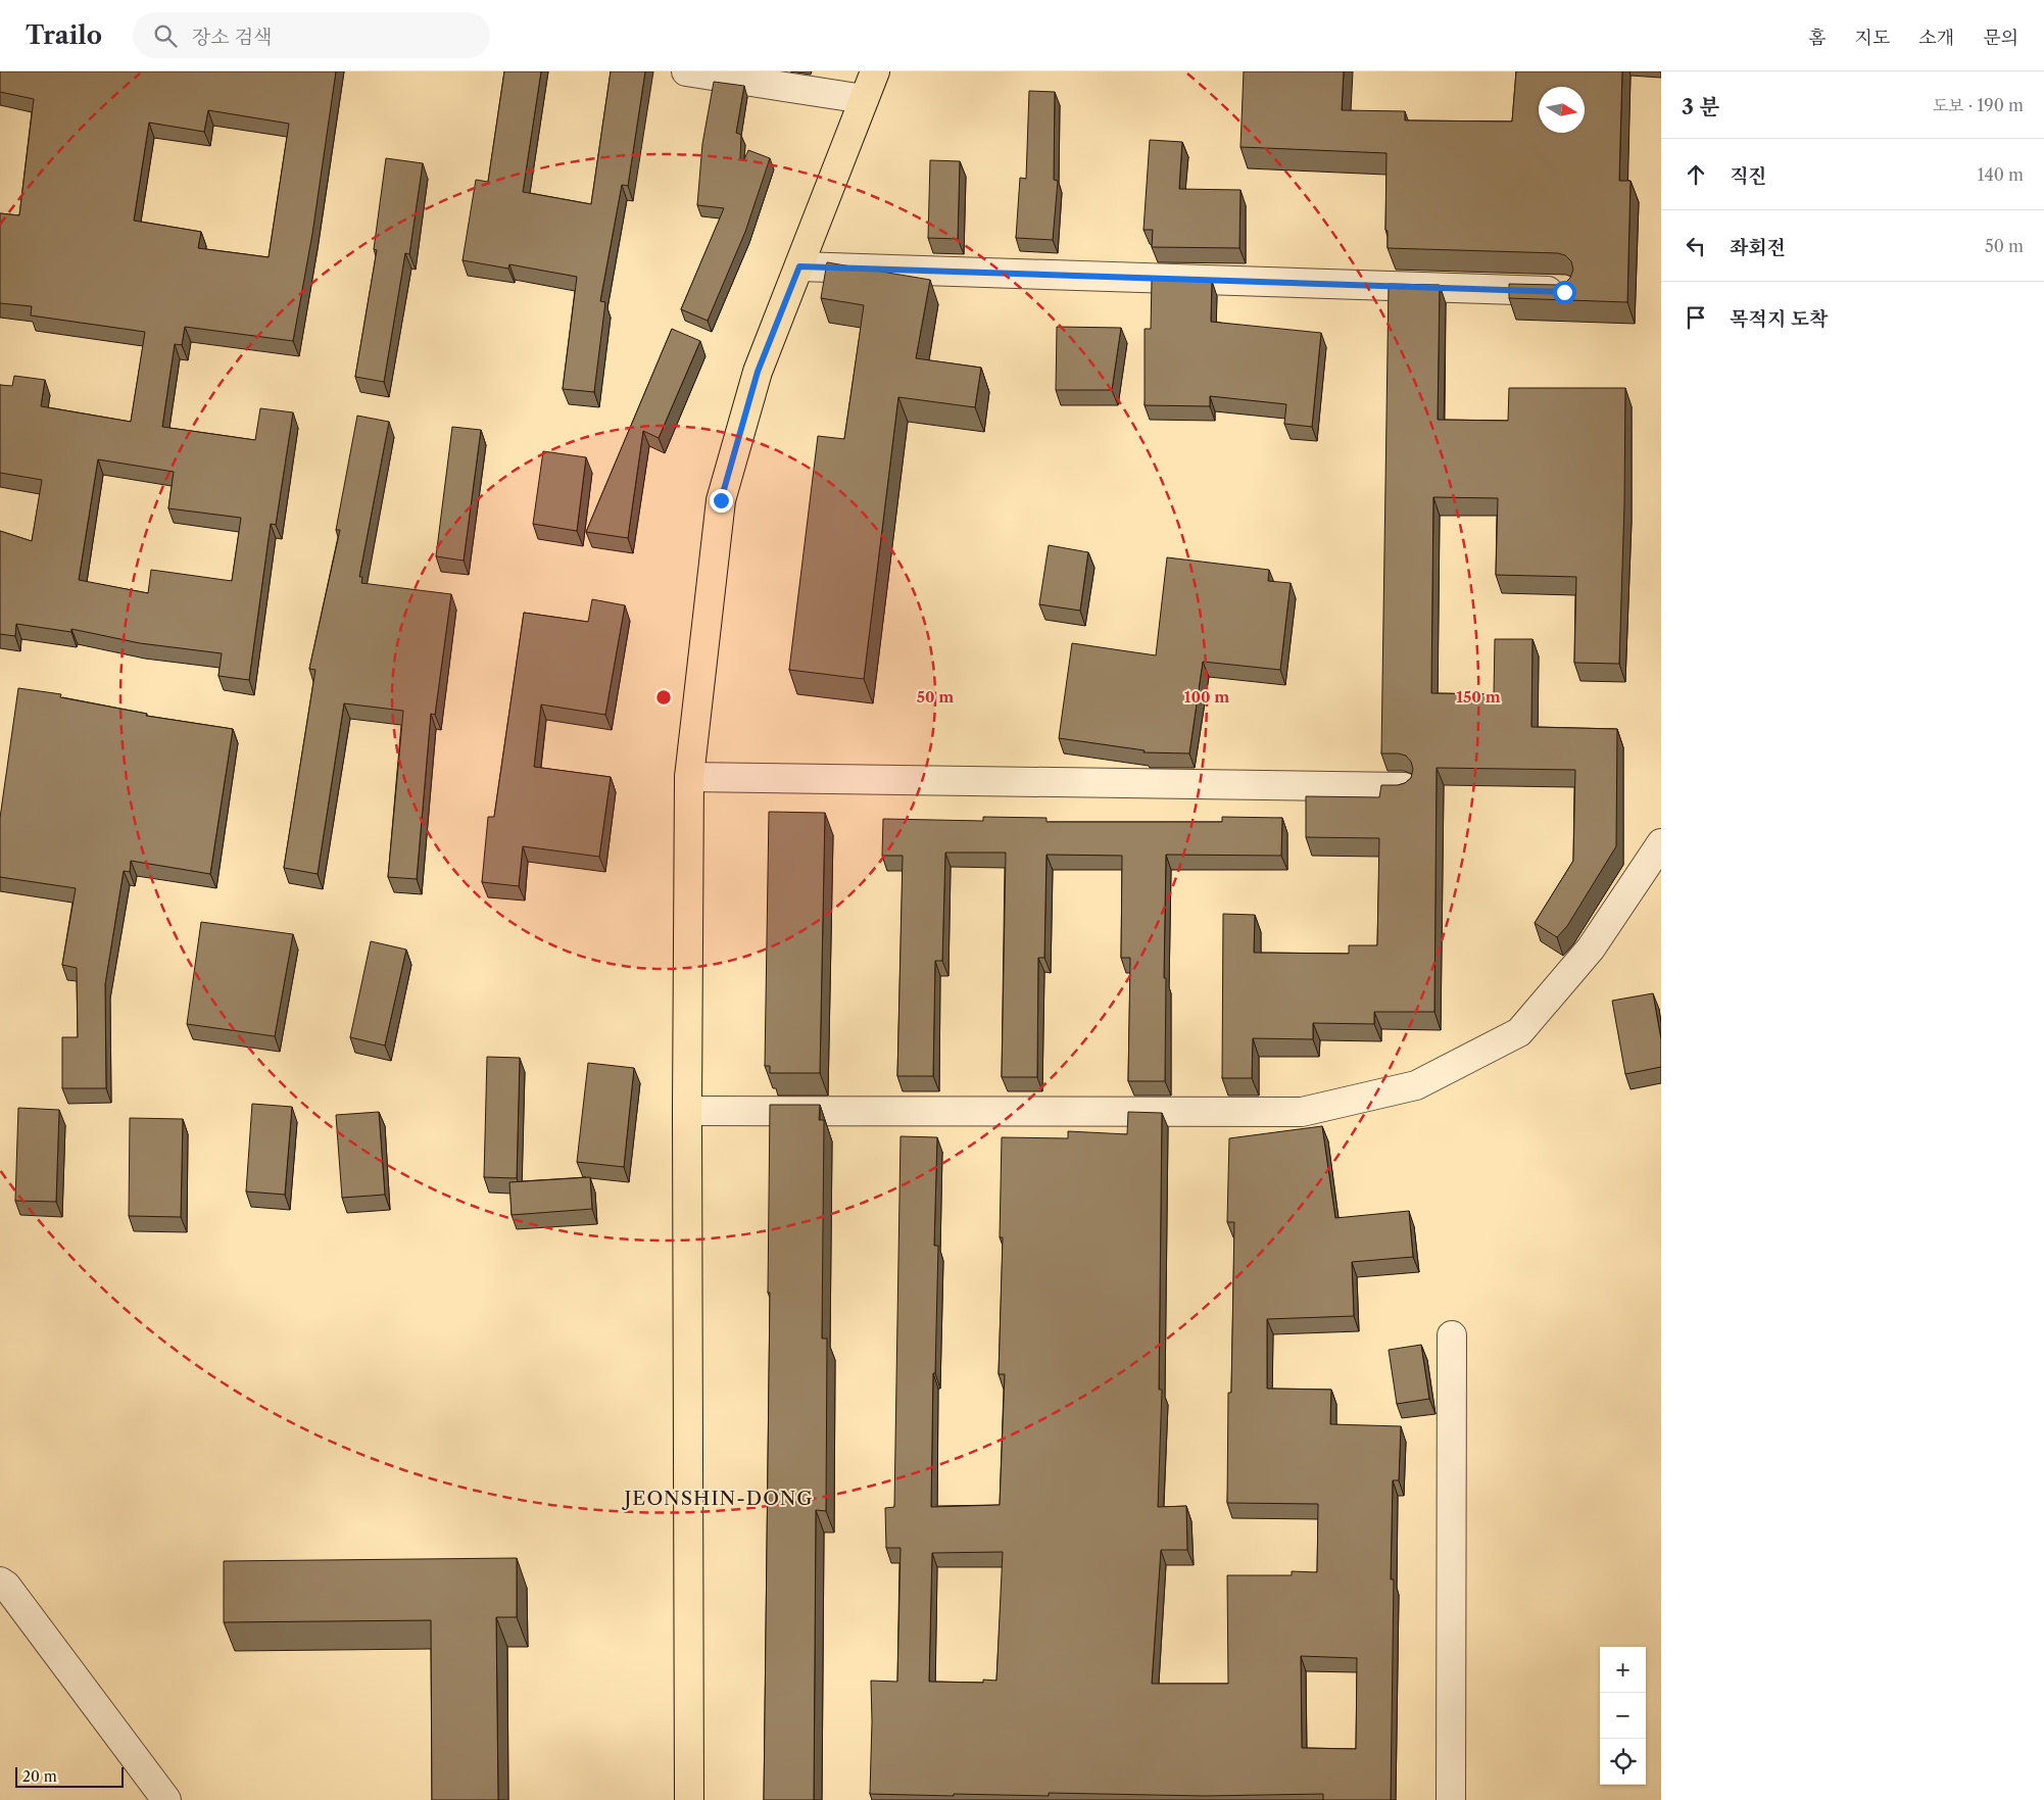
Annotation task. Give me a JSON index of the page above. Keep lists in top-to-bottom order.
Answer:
{
  "districts": ["JEONSHIN-DONG"],
  "scale_bar": "20 m",
  "north": "right",
  "page": {
    "header": "Trailo",
    "search": "장소 검색",
    "nav": [
      "홈",
      "지도",
      "소개",
      "문의"
    ],
    "heading": ["3 분", "도보 · 190 m"],
    "list": [
      ["직진", "140 m"],
      ["좌회전", "50 m"],
      "목적지 도착"
    ],
    "map_buttons": ["+", "−"],
    "scale": "20 m"
  },
  "rings": ["50 m", "100 m", "150 m"]
}
